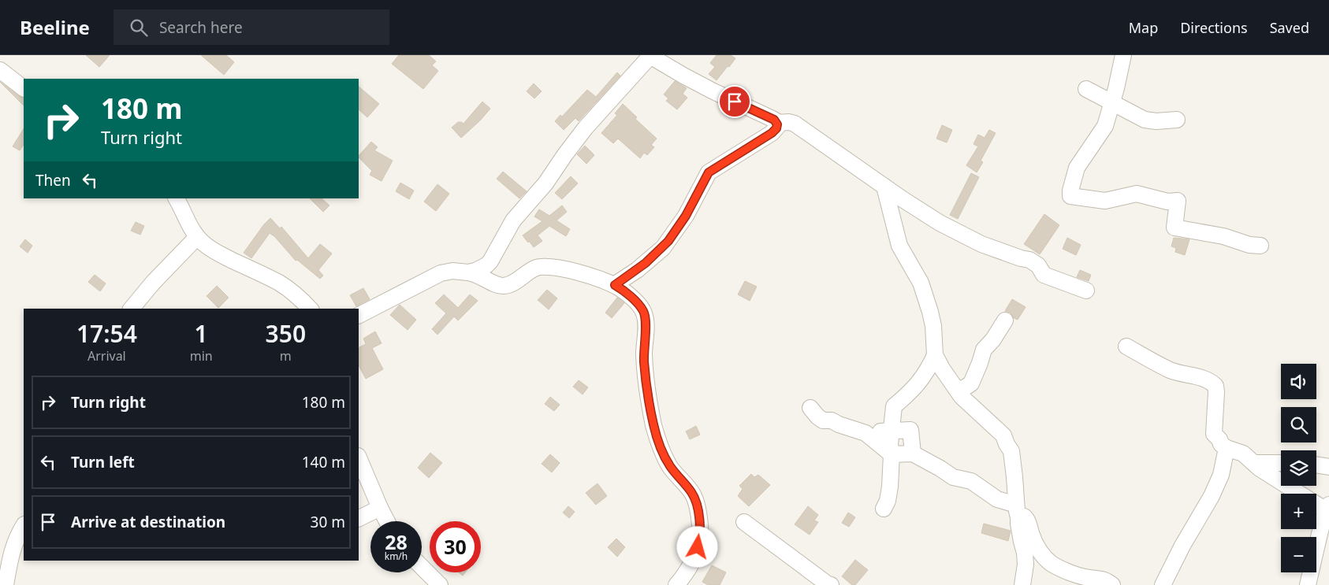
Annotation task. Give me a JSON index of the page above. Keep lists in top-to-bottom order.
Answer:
{
  "page": {
    "header": "Beeline",
    "search": "Search here",
    "nav": ["Map", "Directions", "Saved"],
    "turn": ["180 m", "Turn right"],
    "then": "Then",
    "eta": [
      "17:54",
      "Arrival",
      "1",
      "min",
      "350",
      "m"
    ],
    "map_buttons": ["+", "−"],
    "list": [
      {
        "name": "Turn right",
        "value": "180 m"
      },
      {
        "name": "Turn left",
        "value": "140 m"
      },
      {
        "name": "Arrive at destination",
        "value": "30 m"
      }
    ],
    "speed": "28 km/h",
    "limit": "30"
  }
}
